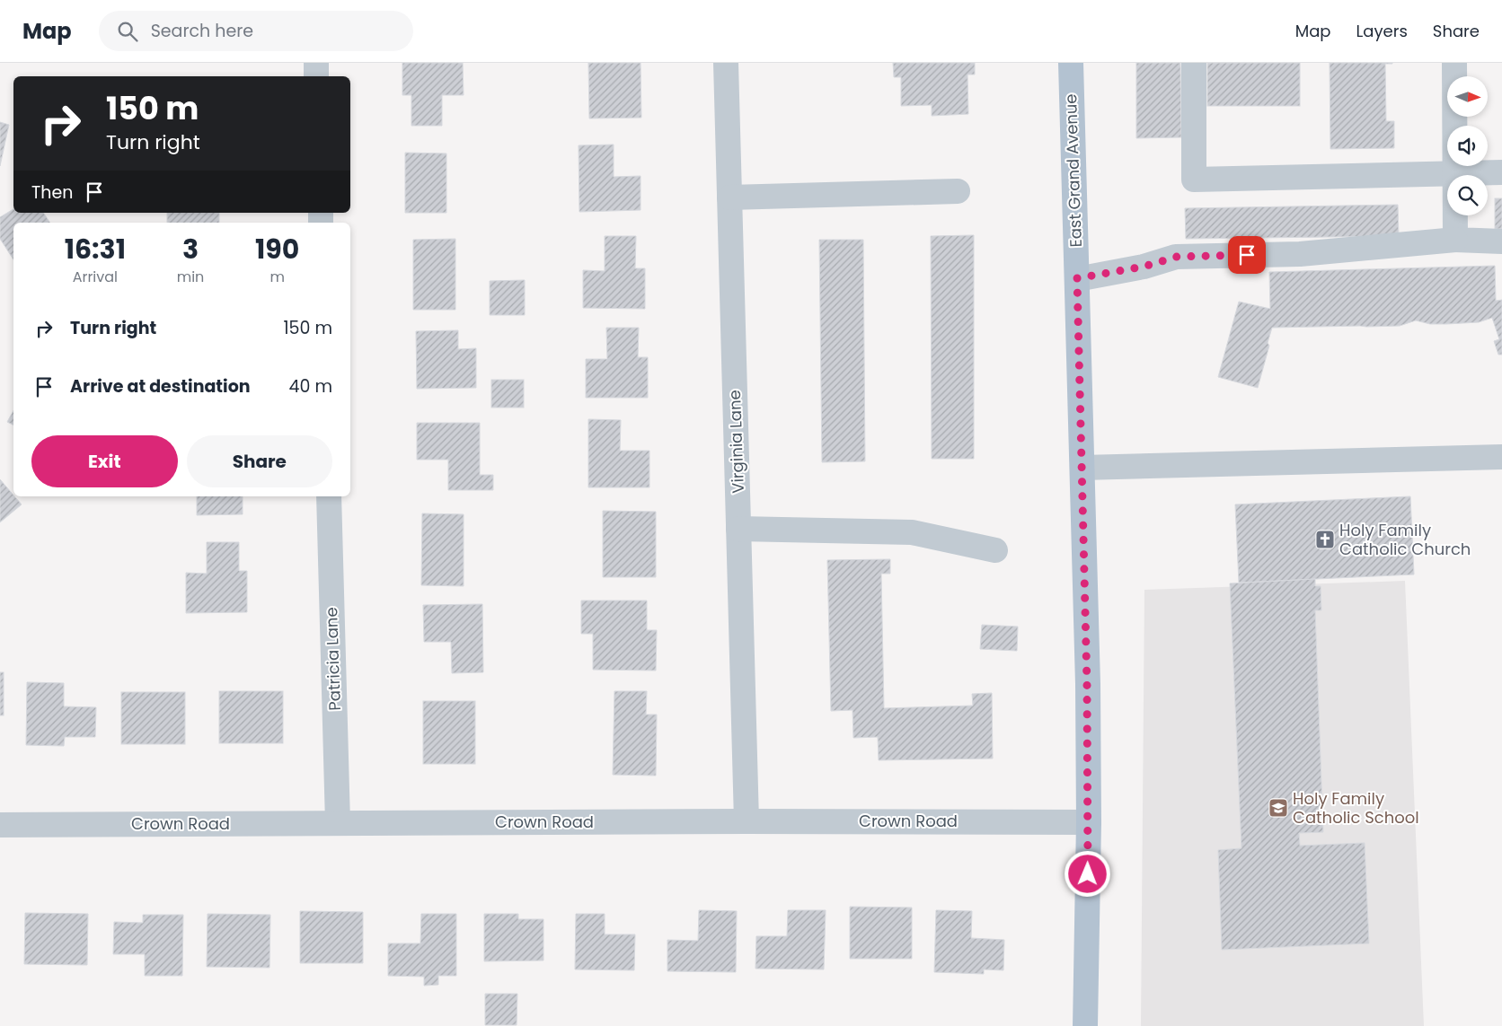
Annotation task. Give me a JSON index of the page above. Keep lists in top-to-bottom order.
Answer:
{
  "streets": {
    "main road": ["East Grand Avenue"],
    "street": ["Virginia Lane", "Patricia Lane", "Crown Road"]
  },
  "crossings": [
    ["East Grand Avenue", "Crown Road"],
    ["Virginia Lane", "Crown Road"],
    ["Patricia Lane", "Crown Road"]
  ],
  "places": {
    "church": ["Holy Family Catholic Church"],
    "school or university": ["Holy Family Catholic School"]
  },
  "north": "right",
  "page": {
    "header": "Map",
    "search": "Search here",
    "nav": ["Map", "Layers", "Share"],
    "turn": ["150 m", "Turn right"],
    "then": "Then",
    "eta": [
      "16:31",
      "Arrival",
      "3",
      "min",
      "190",
      "m"
    ],
    "list": [
      {
        "name": "Turn right",
        "value": "150 m"
      },
      {
        "name": "Arrive at destination",
        "value": "40 m"
      }
    ],
    "buttons": ["Exit", "Share"]
  }
}
